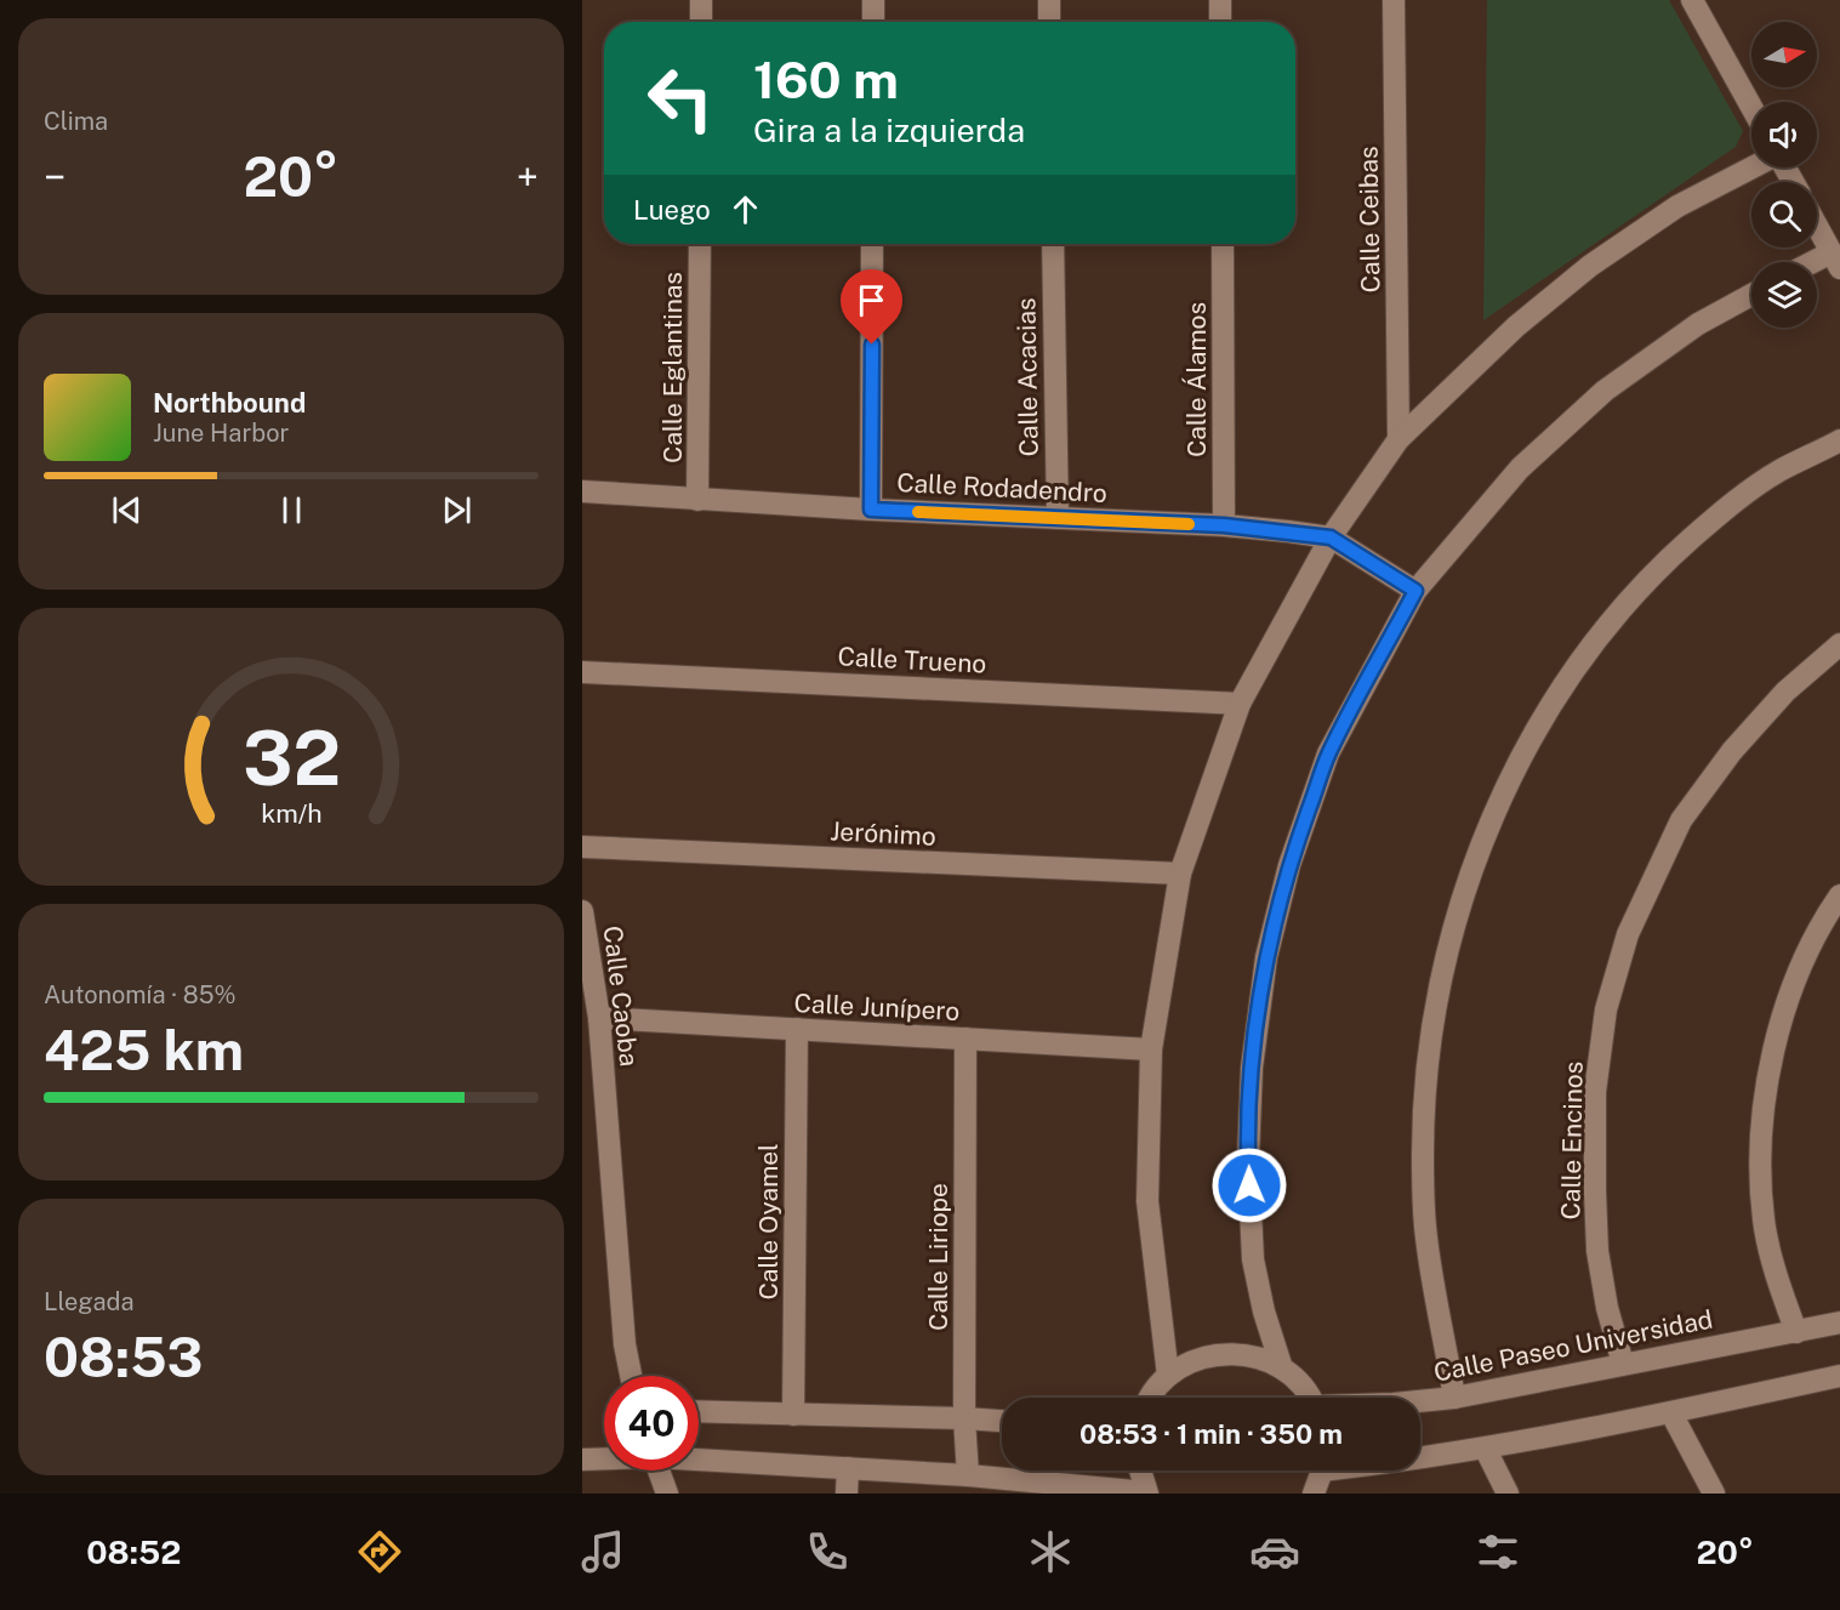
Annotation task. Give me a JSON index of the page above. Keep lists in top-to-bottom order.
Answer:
{
  "streets": {
    "street": [
      "Calle Ceibas",
      "Calle Eglantinas",
      "Calle Acacias",
      "Calle Álamos",
      "Calle Rodadendro",
      "Calle Trueno",
      "Jerónimo",
      "Calle Caoba",
      "Calle Junípero",
      "Calle Encinos",
      "Calle Oyamel",
      "Calle Liriope",
      "Calle Paseo Universidad"
    ]
  },
  "crossings": [
    ["Calle Eglantinas", "Calle Rodadendro"],
    ["Calle Acacias", "Calle Rodadendro"],
    ["Calle Álamos", "Calle Rodadendro"],
    ["Calle Caoba", "Calle Junípero"],
    ["Calle Junípero", "Calle Oyamel"],
    ["Calle Junípero", "Calle Liriope"],
    ["Calle Encinos", "Calle Paseo Universidad"]
  ],
  "north": "right",
  "page": {
    "tile": [
      "Clima",
      ["Autonomía · 85%", "425 km"],
      ["Llegada", "08:53"]
    ],
    "turn": ["160 m", "Gira a la izquierda"],
    "heat": ["−", "20°", "+"],
    "then": "Luego",
    "song": ["Northbound", "June Harbor"],
    "limit": "40",
    "trip": "08:53 · 1 min · 350 m",
    "tabs": ["08:52", "20°"],
    "gauge": ["32", "km/h"]
  }
}
